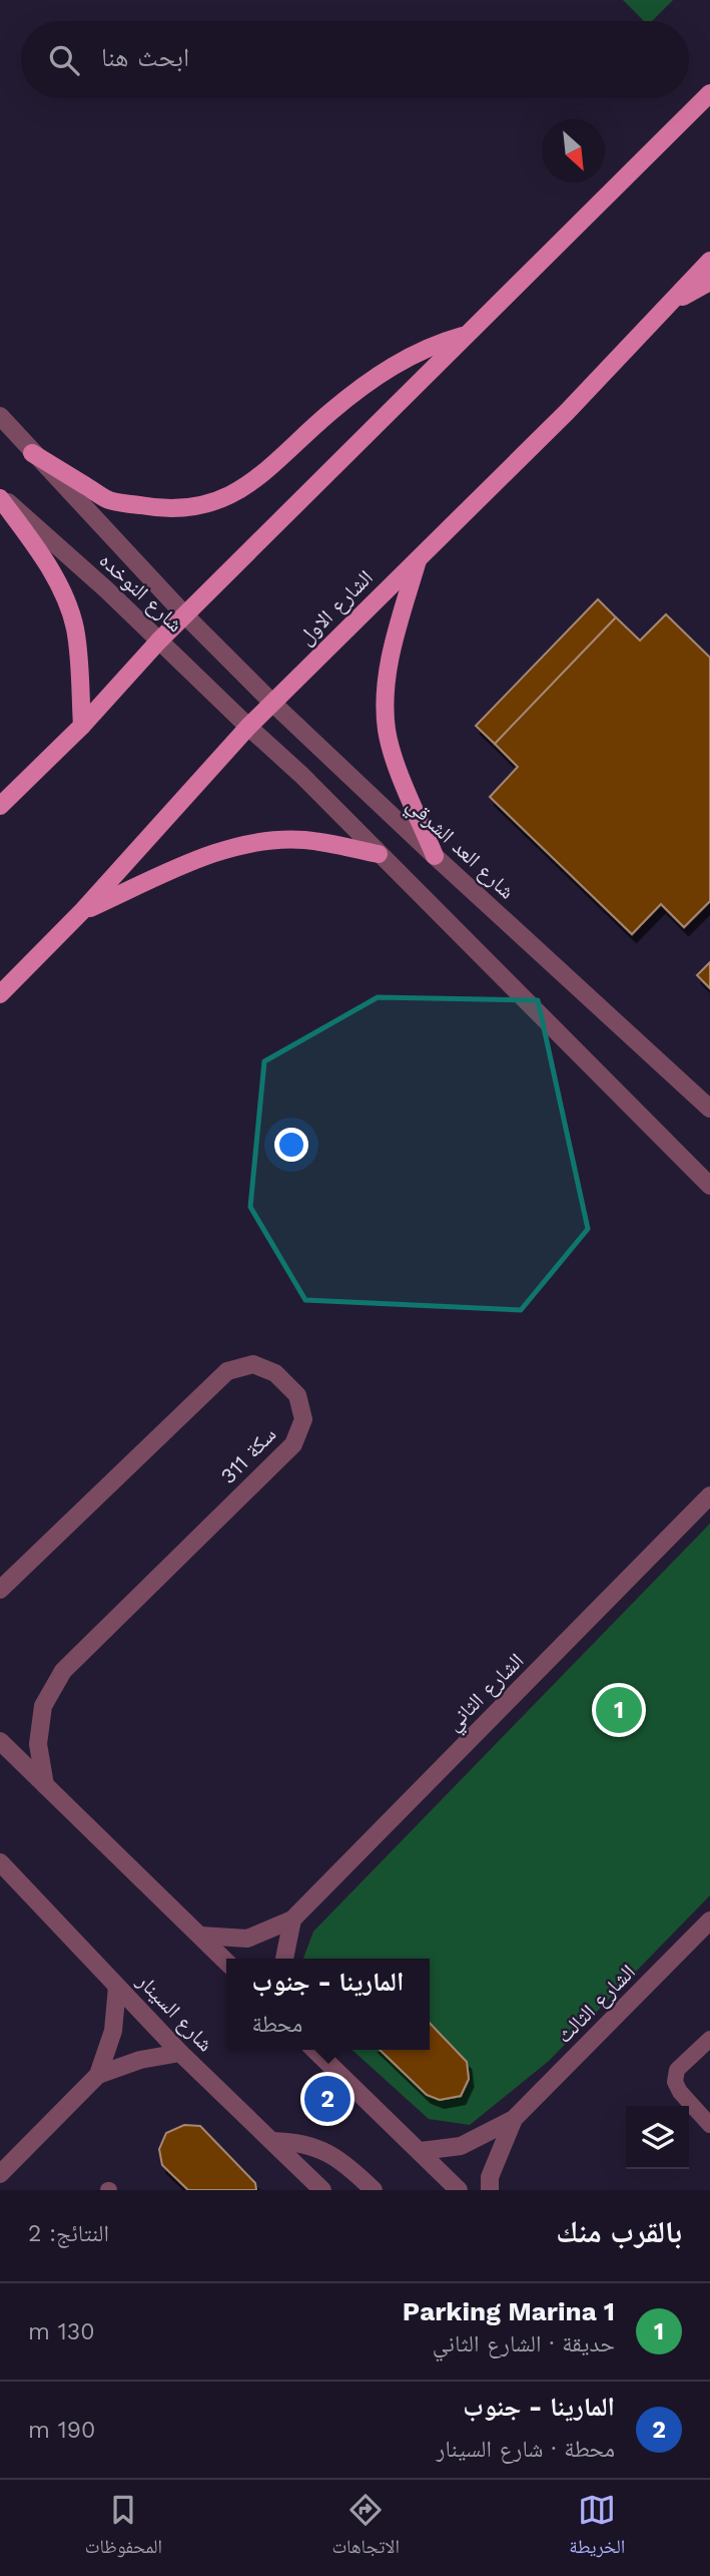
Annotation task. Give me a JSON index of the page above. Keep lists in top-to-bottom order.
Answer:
{
  "streets": {
    "main road": ["الشارع الاول"],
    "street": [
      "شارع النوخده",
      "شارع العد الشرقي",
      "سكة 311",
      "الشارع الثاني",
      "الشارع الثالث",
      "شارع السينار"
    ]
  },
  "crossings": [
    ["شارع النوخده", "الشارع الاول"],
    ["شارع النوخده", "شارع العد الشرقي"],
    ["الشارع الاول", "شارع العد الشرقي"]
  ],
  "north": "bottom right",
  "page": {
    "search": "ابحث هنا",
    "pins": ["1", "2"],
    "popup": ["المارينا - جنوب", "محطة"],
    "heading": ["بالقرب منك", "النتائج: 2"],
    "list": [
      {
        "mark": "1",
        "name": "Parking Marina 1",
        "note": "حديقة · الشارع الثاني",
        "value": "130 m"
      },
      {
        "mark": "2",
        "name": "المارينا - جنوب",
        "note": "محطة · شارع السينار",
        "value": "190 m"
      }
    ],
    "nav": ["الخريطة", "الاتجاهات", "المحفوظات"]
  }
}
